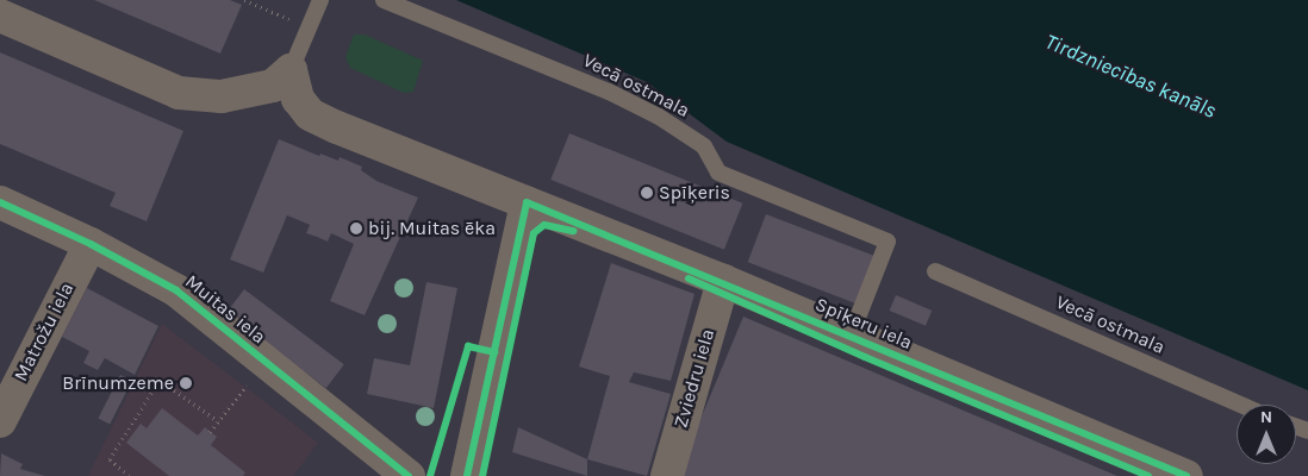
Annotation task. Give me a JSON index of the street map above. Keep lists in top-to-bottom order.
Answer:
{
  "streets": {
    "street": [
      "Muitas iela",
      "Spīķeru iela",
      "Matrožu iela",
      "Zviedru iela"
    ],
    "lane": ["Vecā ostmala"]
  },
  "crossings": [
    ["Vecā ostmala", "Spīķeru iela"],
    ["Muitas iela", "Matrožu iela"],
    ["Spīķeru iela", "Zviedru iela"]
  ],
  "water": ["Tirdzniecības kanāls"],
  "places": ["Spīķeris", "bij. Muitas ēka", "Brīnumzeme"],
  "north": "top"
}
